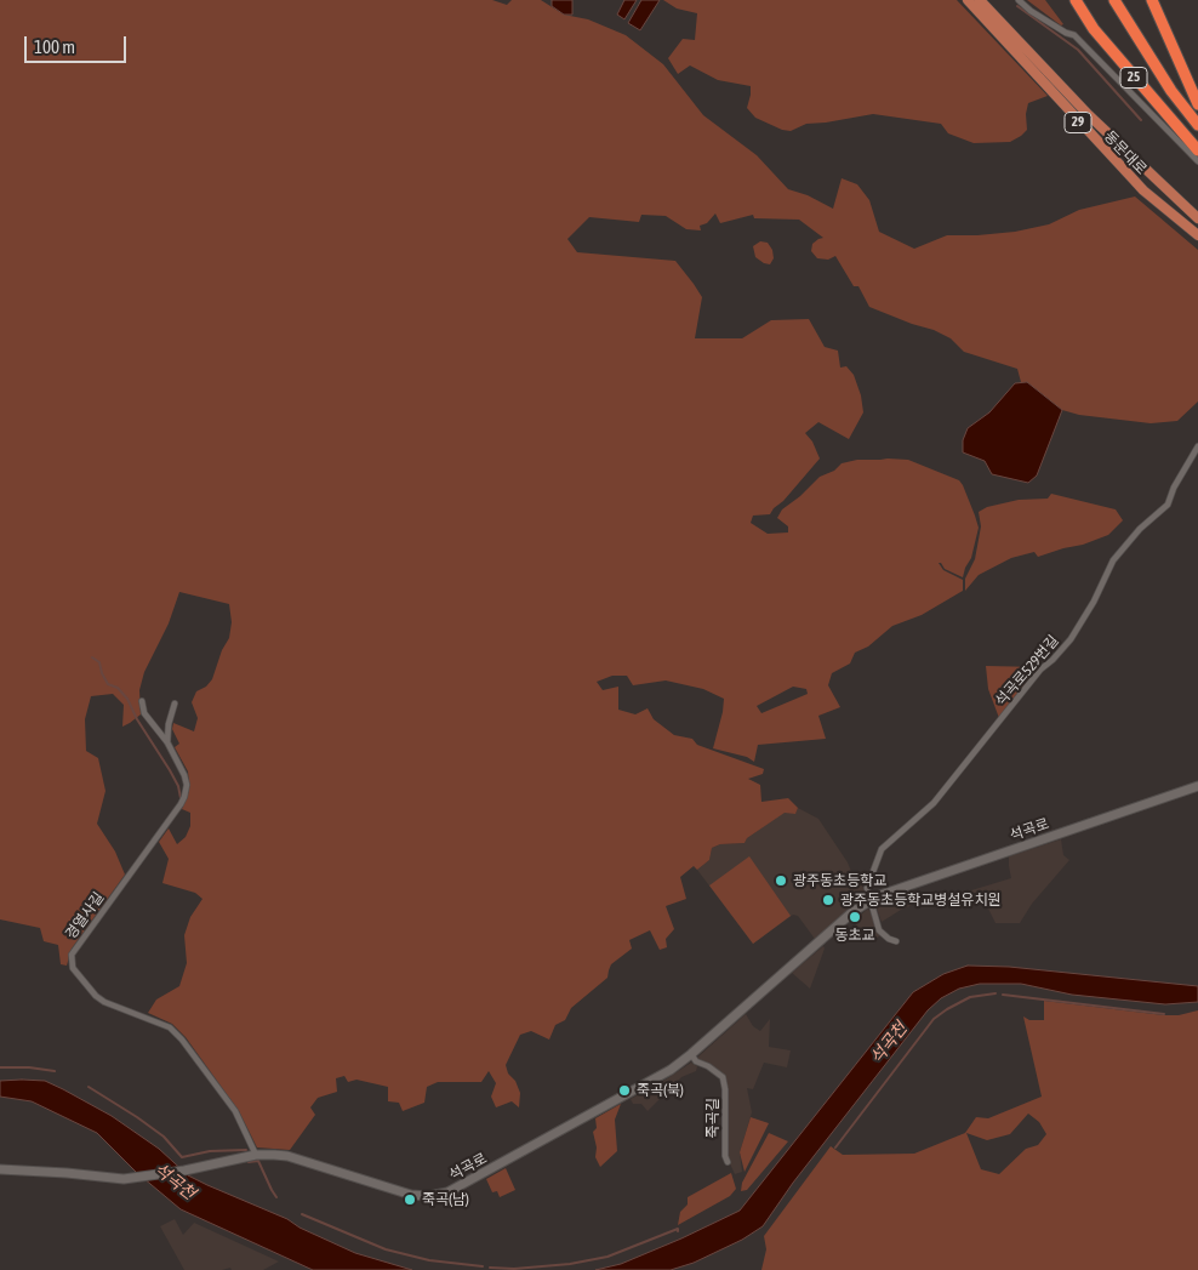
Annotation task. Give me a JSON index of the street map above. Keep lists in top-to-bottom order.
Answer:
{
  "streets": {
    "highway": ["25"],
    "main road": ["29", "동문대로"],
    "street": [
      "석곡로529번길",
      "석곡로",
      "경열사길",
      "죽곡길"
    ]
  },
  "crossings": [
    ["석곡로529번길", "석곡로"],
    ["석곡로", "경열사길"],
    ["석곡로", "죽곡길"]
  ],
  "water": ["석곡천"],
  "places": [
    "광주동초등학교",
    "광주동초등학교병설유치원",
    "동초교",
    "죽곡(북)",
    "죽곡(남)"
  ],
  "scale_bar": "100 m"
}
